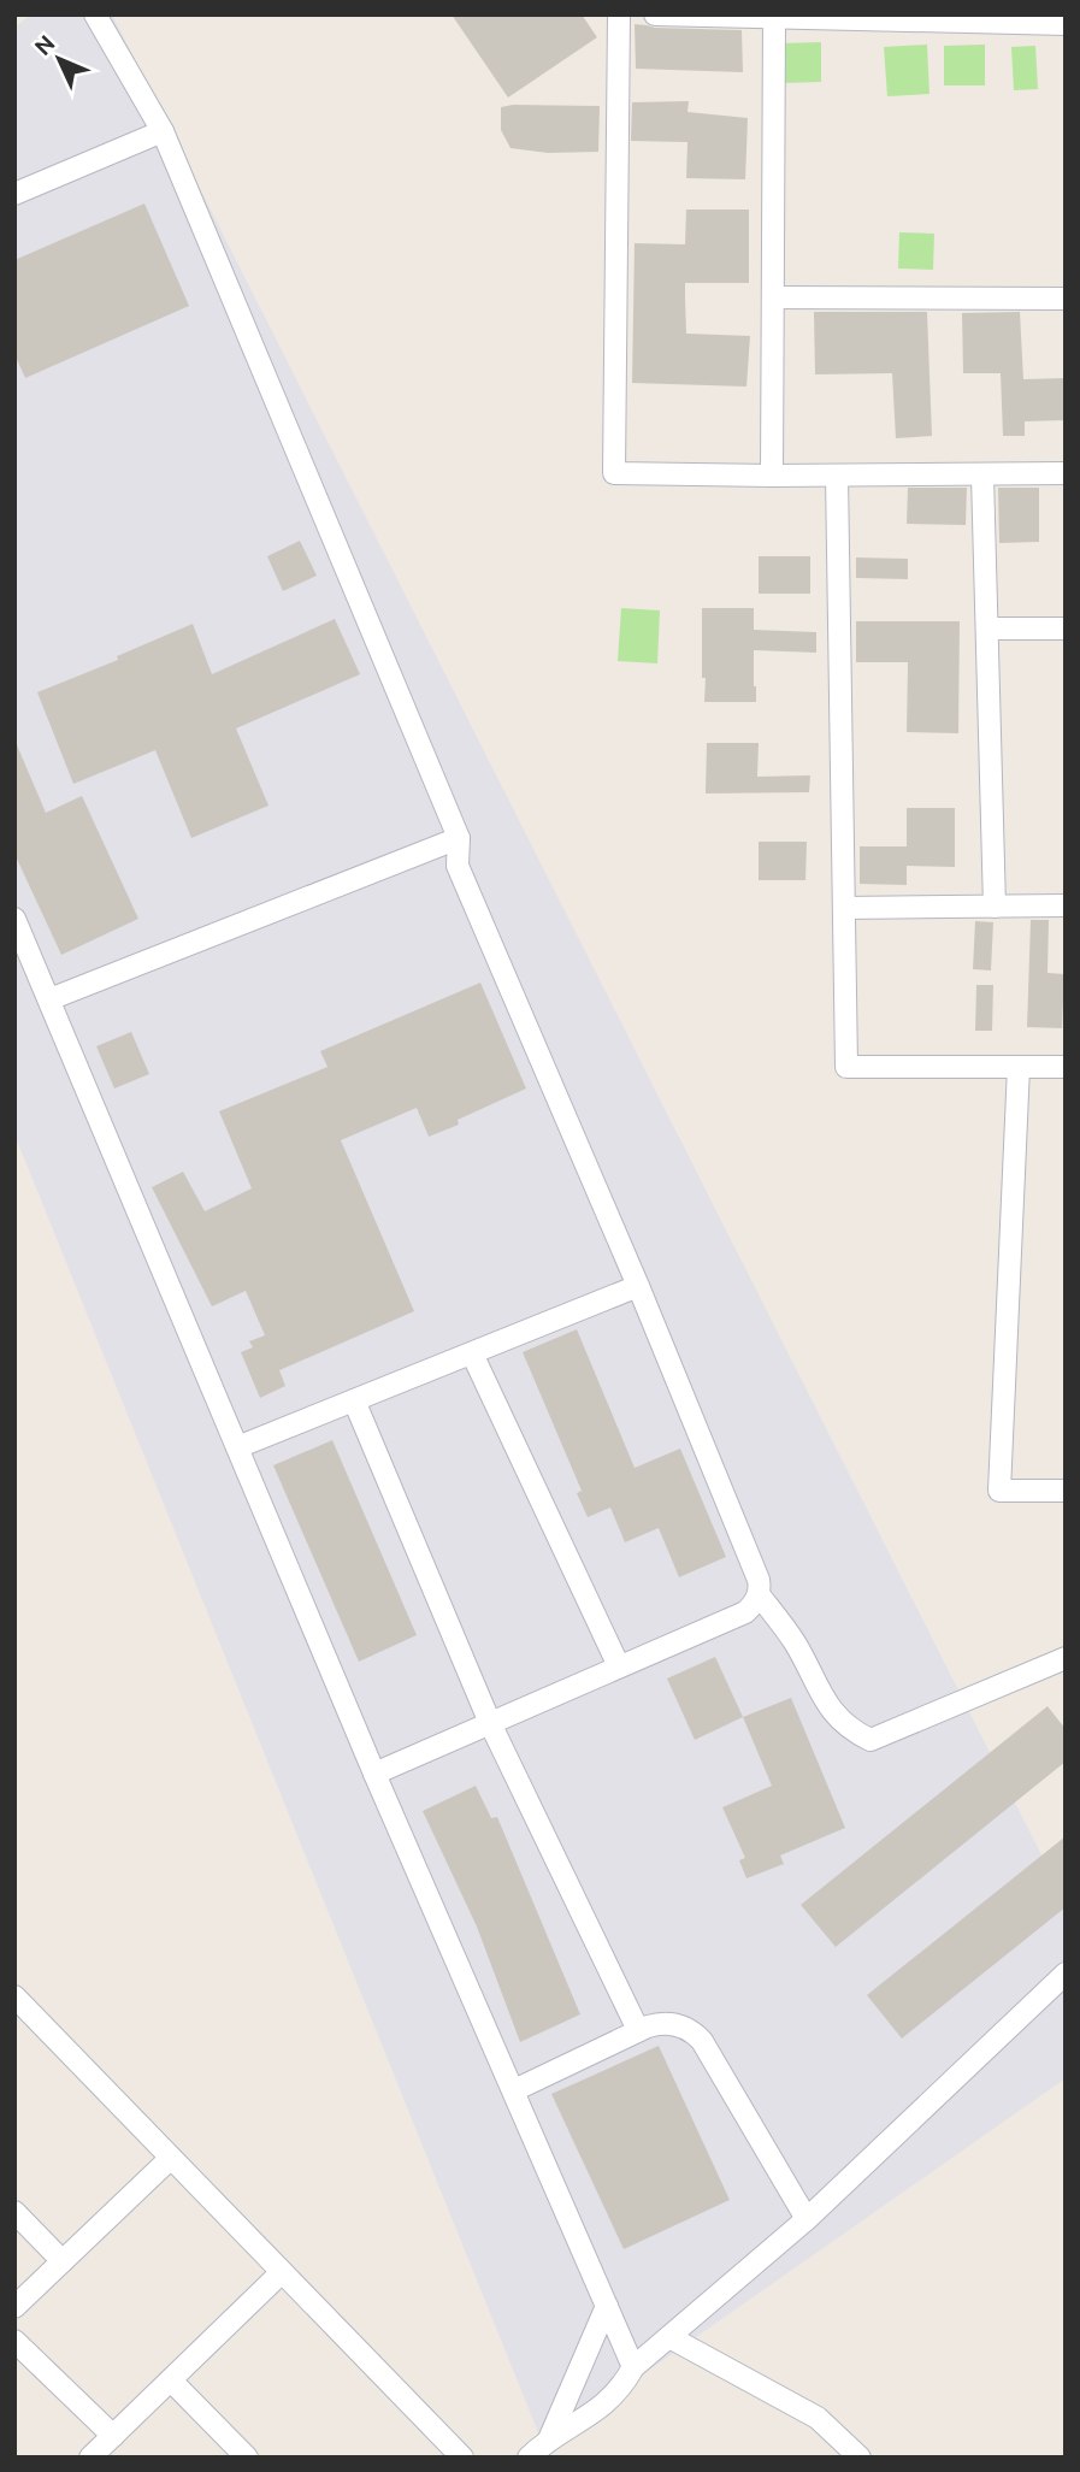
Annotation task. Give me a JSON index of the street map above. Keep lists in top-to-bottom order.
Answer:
{
  "north": "top left"
}
